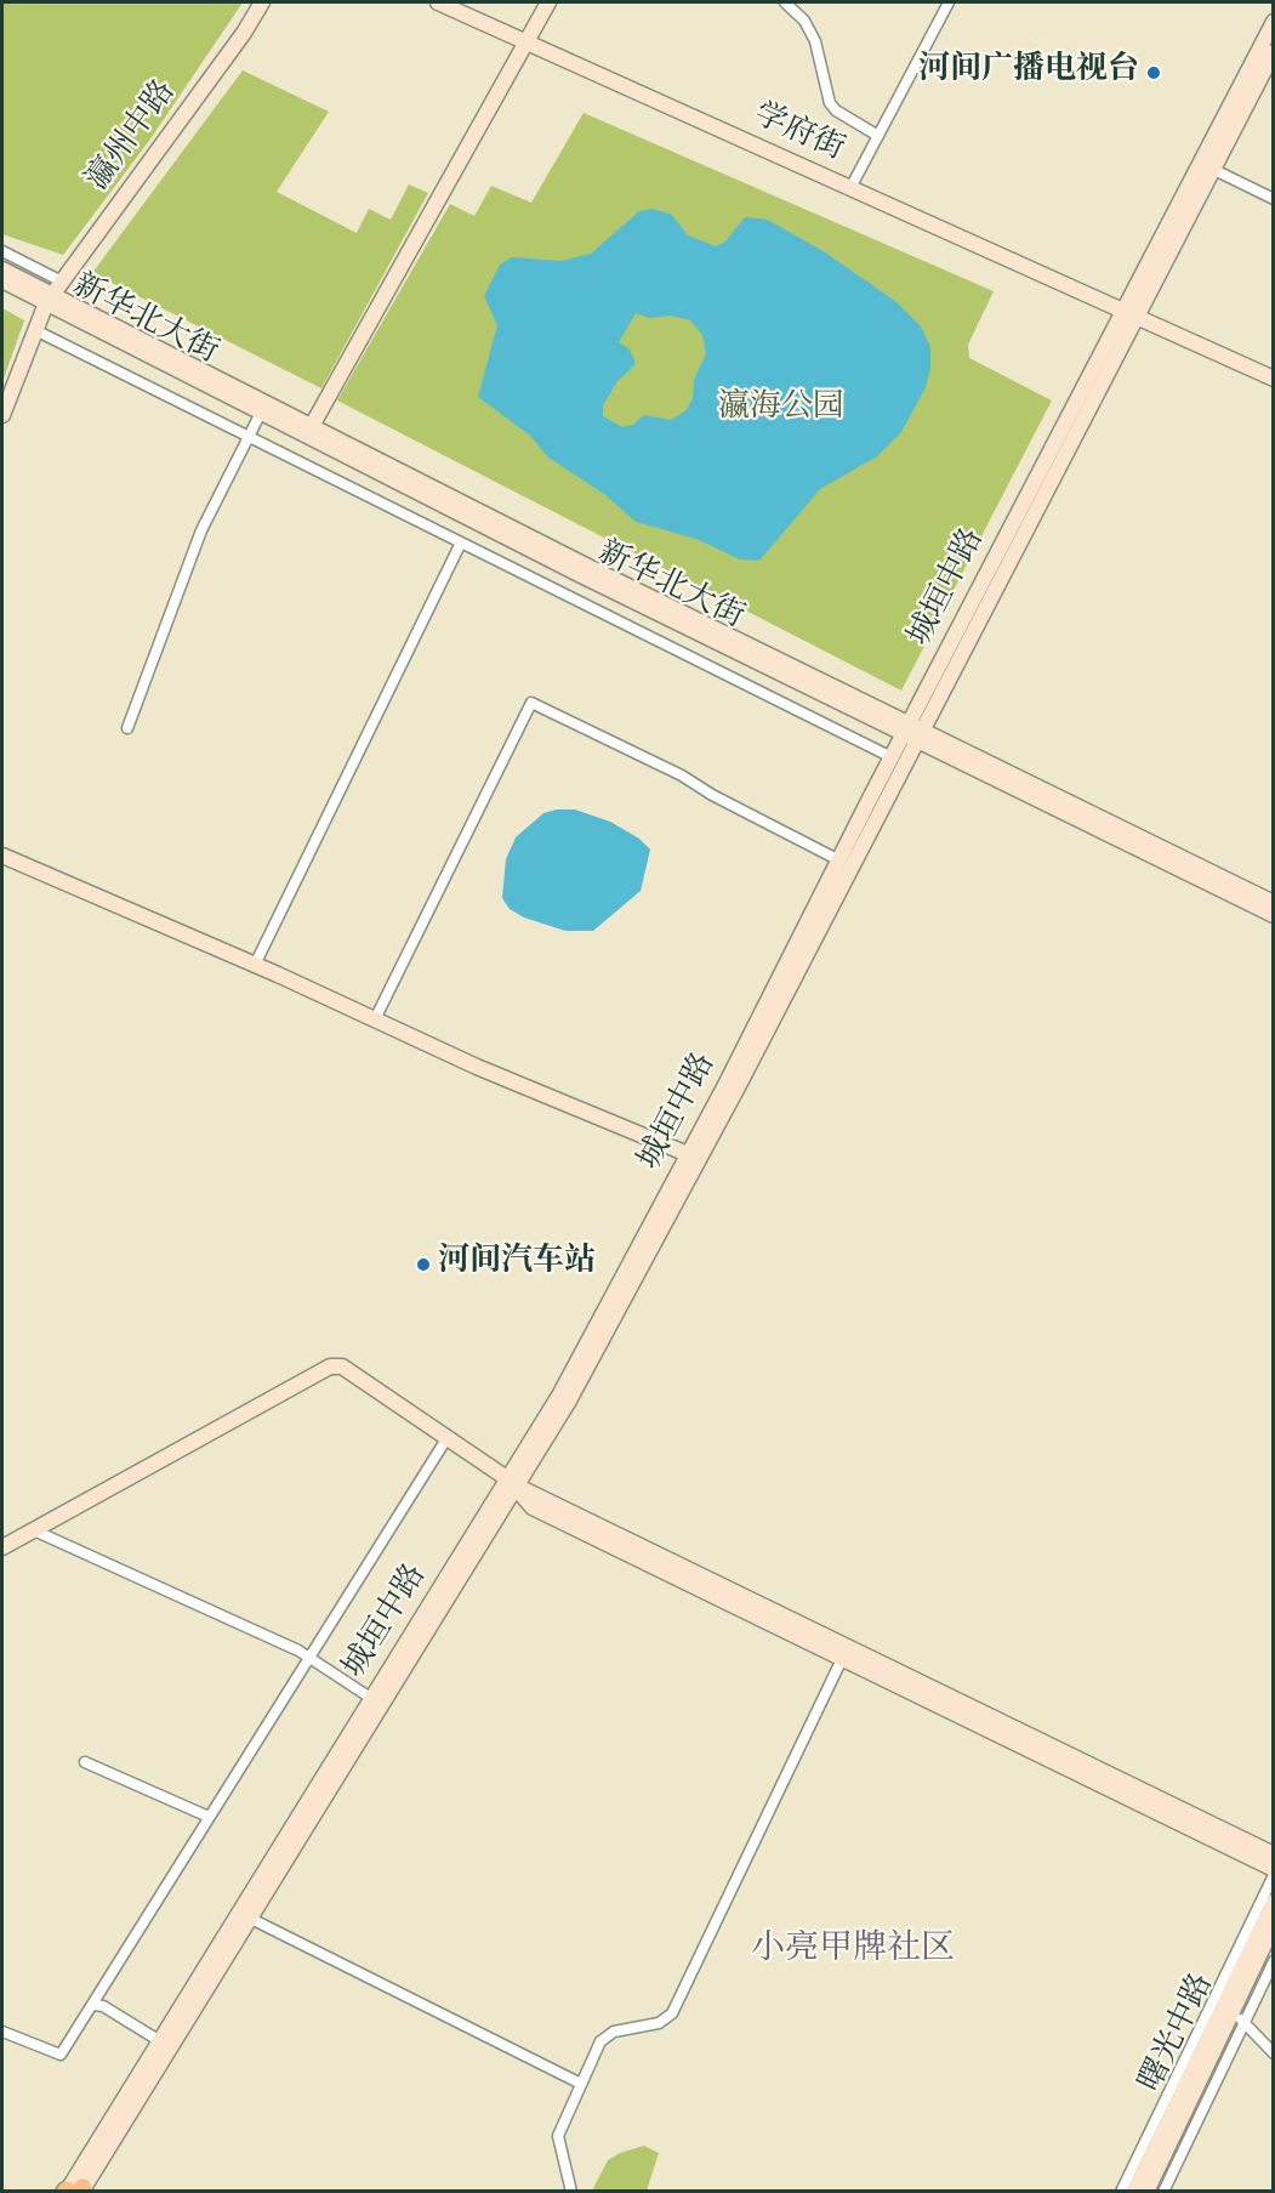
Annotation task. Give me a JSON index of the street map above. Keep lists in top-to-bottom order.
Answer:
{
  "streets": {
    "main road": [
      "学府街",
      "瀛州中路",
      "新华北大街",
      "城垣中路",
      "曙光中路"
    ]
  },
  "crossings": [
    ["学府街", "城垣中路"],
    ["瀛州中路", "新华北大街"],
    ["新华北大街", "城垣中路"]
  ],
  "districts": ["小亮甲牌社区"],
  "parks": ["瀛海公园"],
  "places": ["河间广播电视台", "河间汽车站"]
}
